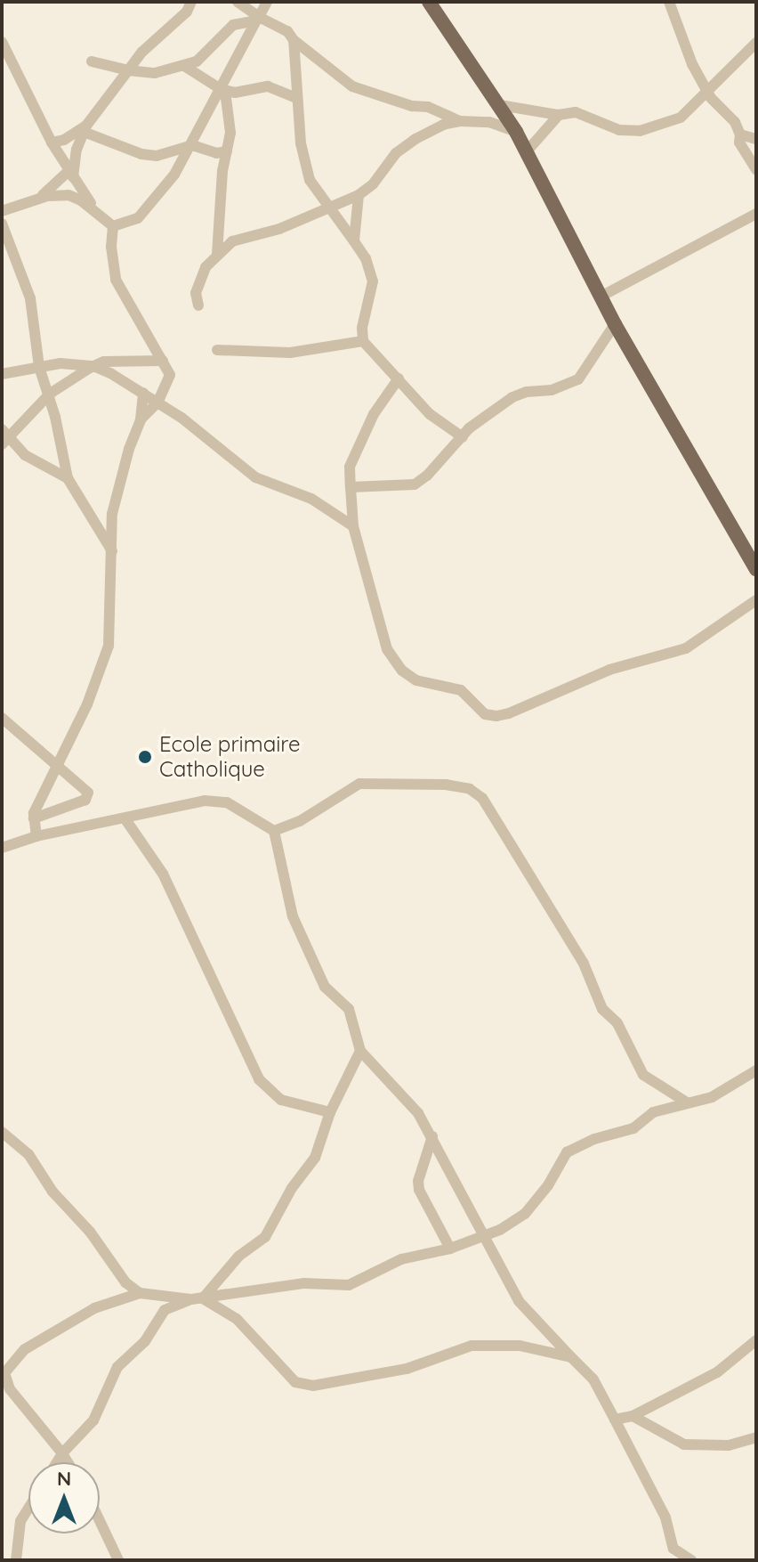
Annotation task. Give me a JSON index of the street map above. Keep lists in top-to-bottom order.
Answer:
{
  "places": ["Ecole primaire Catholique"],
  "north": "top"
}
